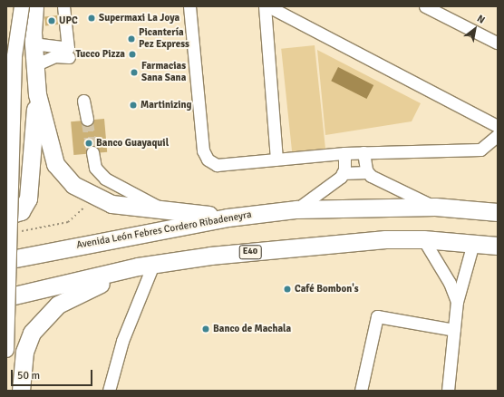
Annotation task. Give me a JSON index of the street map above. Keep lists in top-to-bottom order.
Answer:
{
  "streets": {
    "highway": ["Avenida León Febres Cordero Ribadeneyra", "E40"]
  },
  "places": [
    "Supermaxi La Joya",
    "UPC",
    "Picantería Pez Express",
    "Tucco Pizza",
    "Farmacias Sana Sana",
    "Martinizing",
    "Banco Guayaquil",
    "Café Bombon's",
    "Banco de Machala"
  ],
  "scale_bar": "50 m",
  "north": "top right"
}
